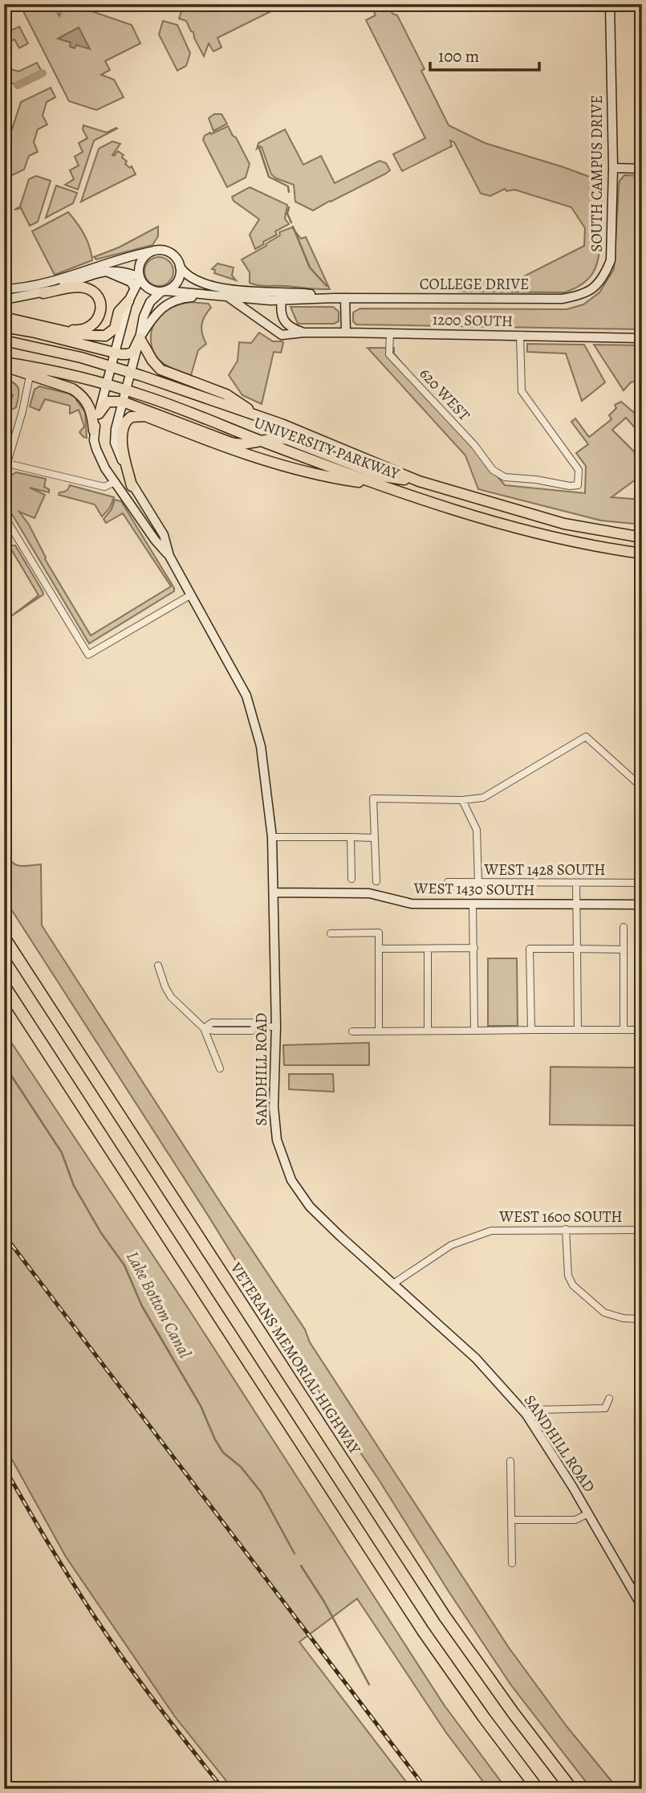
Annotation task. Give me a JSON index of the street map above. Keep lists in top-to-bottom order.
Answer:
{
  "streets": {
    "highway": ["VETERANS MEMORIAL HIGHWAY"],
    "main road": ["UNIVERSITY PARKWAY"],
    "street": [
      "SOUTH CAMPUS DRIVE",
      "COLLEGE DRIVE",
      "1200 SOUTH",
      "620 WEST",
      "WEST 1428 SOUTH",
      "WEST 1430 SOUTH",
      "SANDHILL ROAD",
      "WEST 1600 SOUTH"
    ]
  },
  "crossings": [
    ["SOUTH CAMPUS DRIVE", "COLLEGE DRIVE"],
    ["COLLEGE DRIVE", "1200 SOUTH"],
    ["COLLEGE DRIVE", "SANDHILL ROAD"],
    ["1200 SOUTH", "620 WEST"],
    ["UNIVERSITY PARKWAY", "SANDHILL ROAD"],
    ["WEST 1430 SOUTH", "SANDHILL ROAD"],
    ["SANDHILL ROAD", "WEST 1600 SOUTH"]
  ],
  "water": ["Lake Bottom Canal"],
  "scale_bar": "100 m"
}
